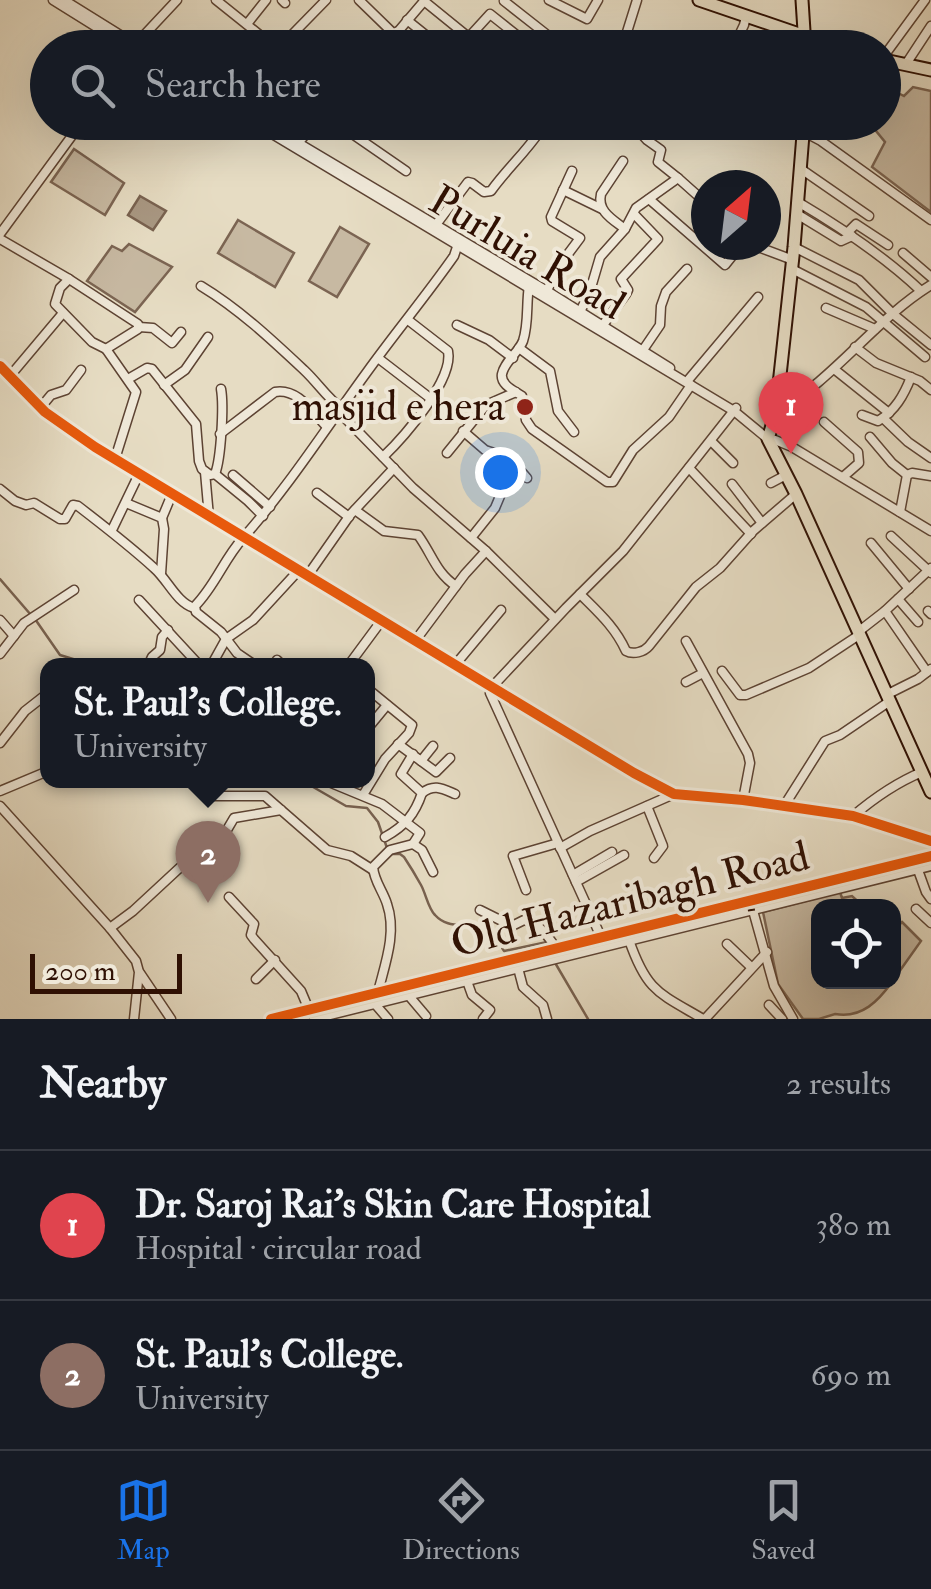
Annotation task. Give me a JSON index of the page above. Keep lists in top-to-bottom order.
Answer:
{
  "streets": {
    "main road": ["Old Hazaribagh Road"],
    "street": ["Purluia Road"]
  },
  "places": ["masjid e hera"],
  "scale_bar": "200 m",
  "north": "top right",
  "page": {
    "search": "Search here",
    "pins": ["1", "2"],
    "popup": ["St. Paul's College.", "University"],
    "scale": "200 m",
    "heading": ["Nearby", "2 results"],
    "list": [
      {
        "mark": "1",
        "name": "Dr. Saroj Rai's Skin Care Hospital",
        "note": "Hospital · circular road",
        "value": "380 m"
      },
      {
        "mark": "2",
        "name": "St. Paul's College.",
        "note": "University",
        "value": "690 m"
      }
    ],
    "nav": ["Map", "Directions", "Saved"]
  }
}
